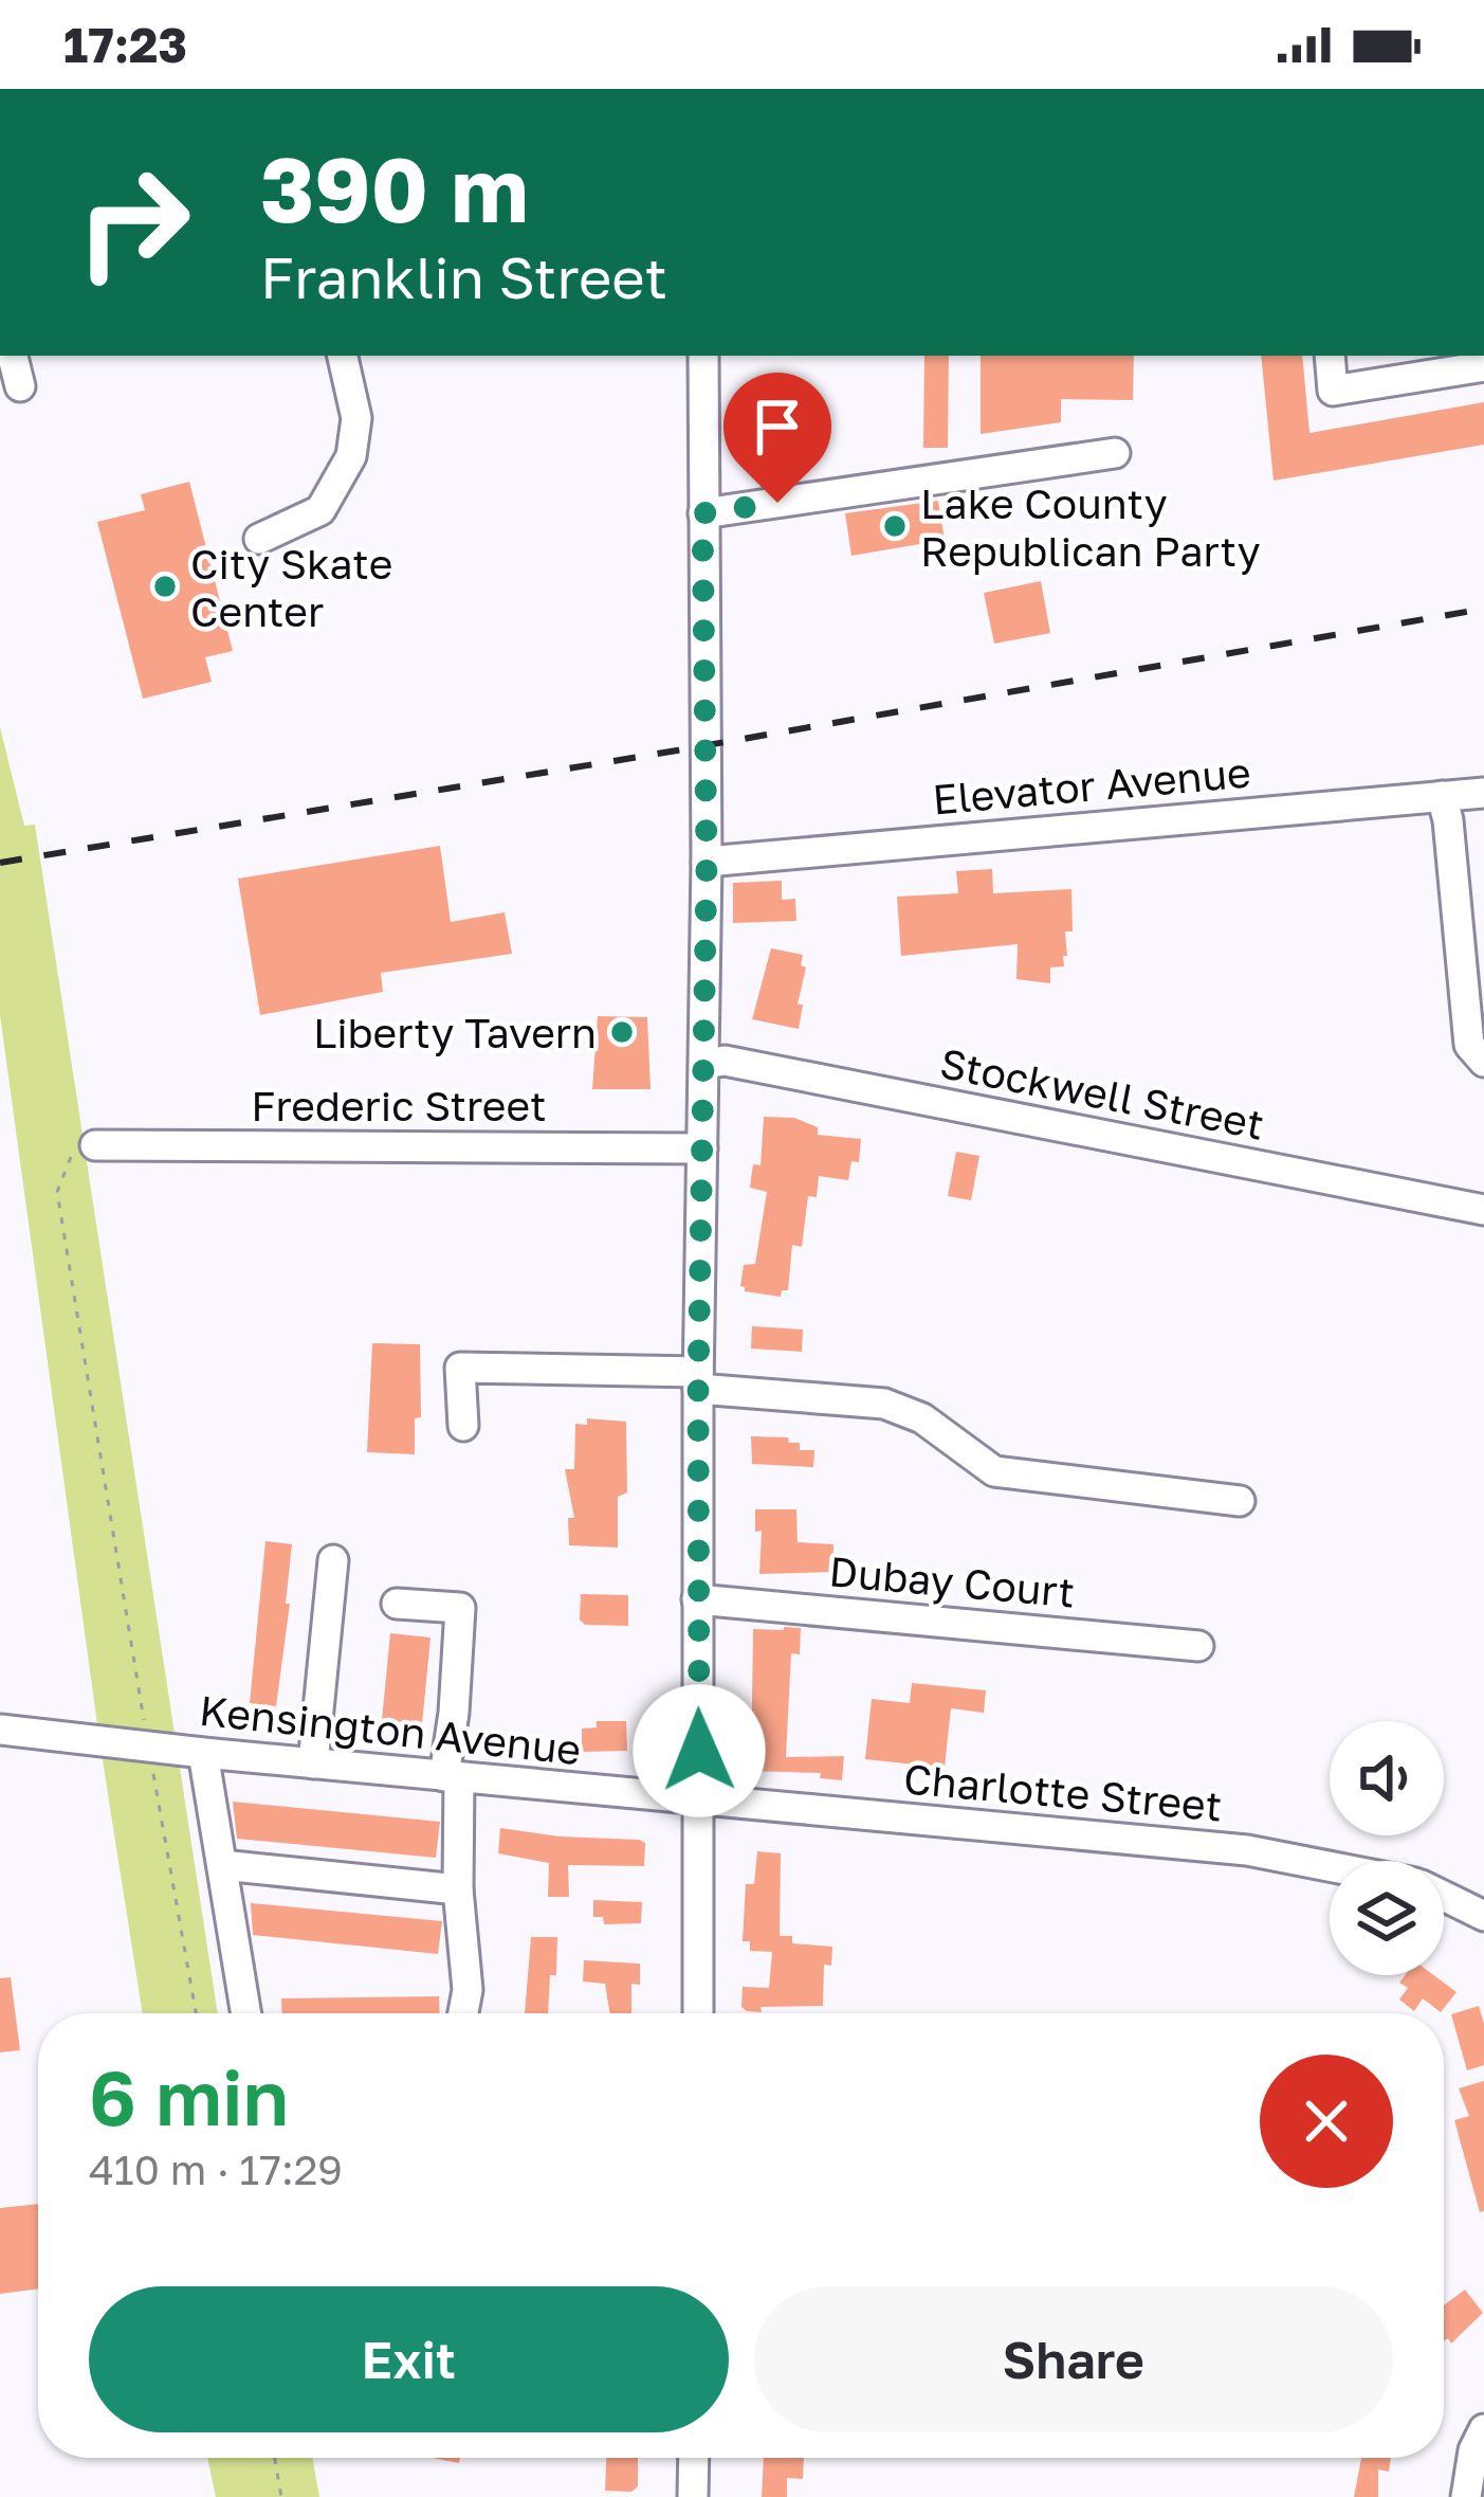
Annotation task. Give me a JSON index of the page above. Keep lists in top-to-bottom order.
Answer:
{
  "streets": {
    "street": [
      "Elevator Avenue",
      "Stockwell Street",
      "Frederic Street",
      "Dubay Court",
      "Kensington Avenue",
      "Charlotte Street"
    ]
  },
  "crossings": [
    ["Kensington Avenue", "Charlotte Street"]
  ],
  "places": ["Lake County Republican Party", "City Skate Center", "Liberty Tavern"],
  "page": {
    "status": "17:23",
    "turn": ["390 m", "Franklin Street"],
    "heading": ["6 min", "410 m · 17:29"],
    "buttons": ["Exit", "Share"]
  }
}
